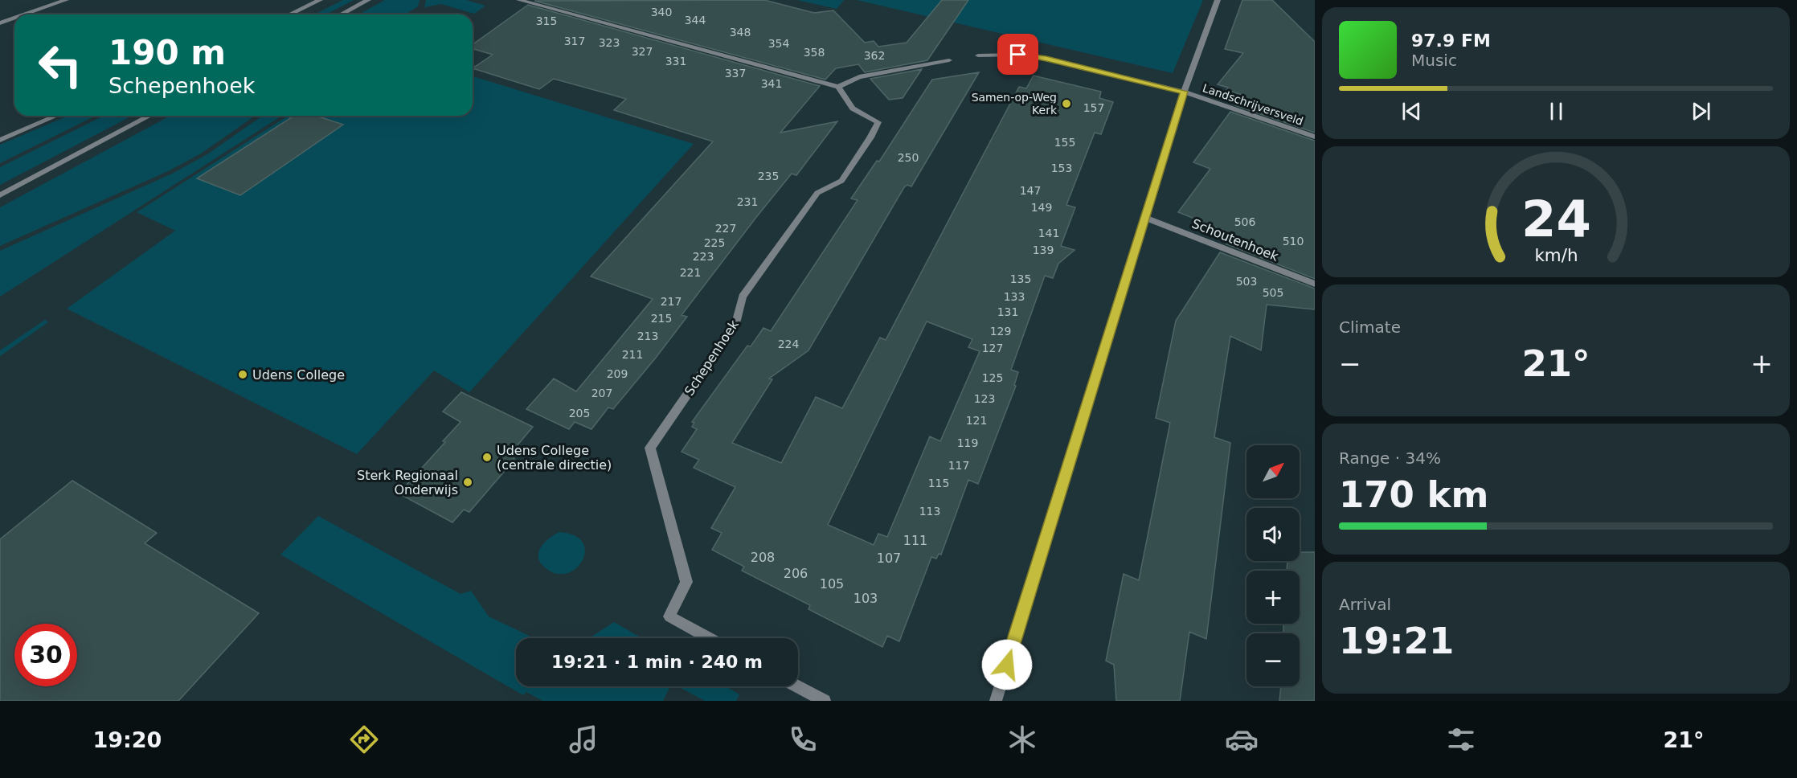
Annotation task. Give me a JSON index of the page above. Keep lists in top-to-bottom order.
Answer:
{
  "streets": {
    "street": ["Landschrijversveld", "Schoutenhoek", "Schepenhoek"]
  },
  "places": [
    "Samen-op-Weg Kerk",
    "Udens College",
    "Udens College (centrale directie)",
    "Sterk Regionaal Onderwijs"
  ],
  "house_numbers": [
    "340",
    "344",
    "315",
    "348",
    "317",
    "323",
    "354",
    "327",
    "358",
    "362",
    "331",
    "337",
    "341",
    "157",
    "155",
    "250",
    "153",
    "235",
    "147",
    "231",
    "149",
    "506",
    "227",
    "141",
    "510",
    "225",
    "139",
    "223",
    "221",
    "135",
    "503",
    "505",
    "133",
    "217",
    "131",
    "215",
    "129",
    "213",
    "224",
    "127",
    "211",
    "209",
    "125",
    "207",
    "123",
    "205",
    "121",
    "119",
    "117",
    "115",
    "113",
    "111",
    "208",
    "107",
    "206",
    "105",
    "103"
  ],
  "north": "top right",
  "page": {
    "turn": ["190 m", "Schepenhoek"],
    "song": ["97.9 FM", "Music"],
    "tile": [
      "Climate",
      ["Range · 34%", "170 km"],
      ["Arrival", "19:21"]
    ],
    "heat": ["−", "21°", "+"],
    "map_buttons": ["+", "−"],
    "limit": "30",
    "trip": "19:21 · 1 min · 240 m",
    "tabs": ["19:20", "21°"],
    "gauge": ["24", "km/h"]
  }
}
